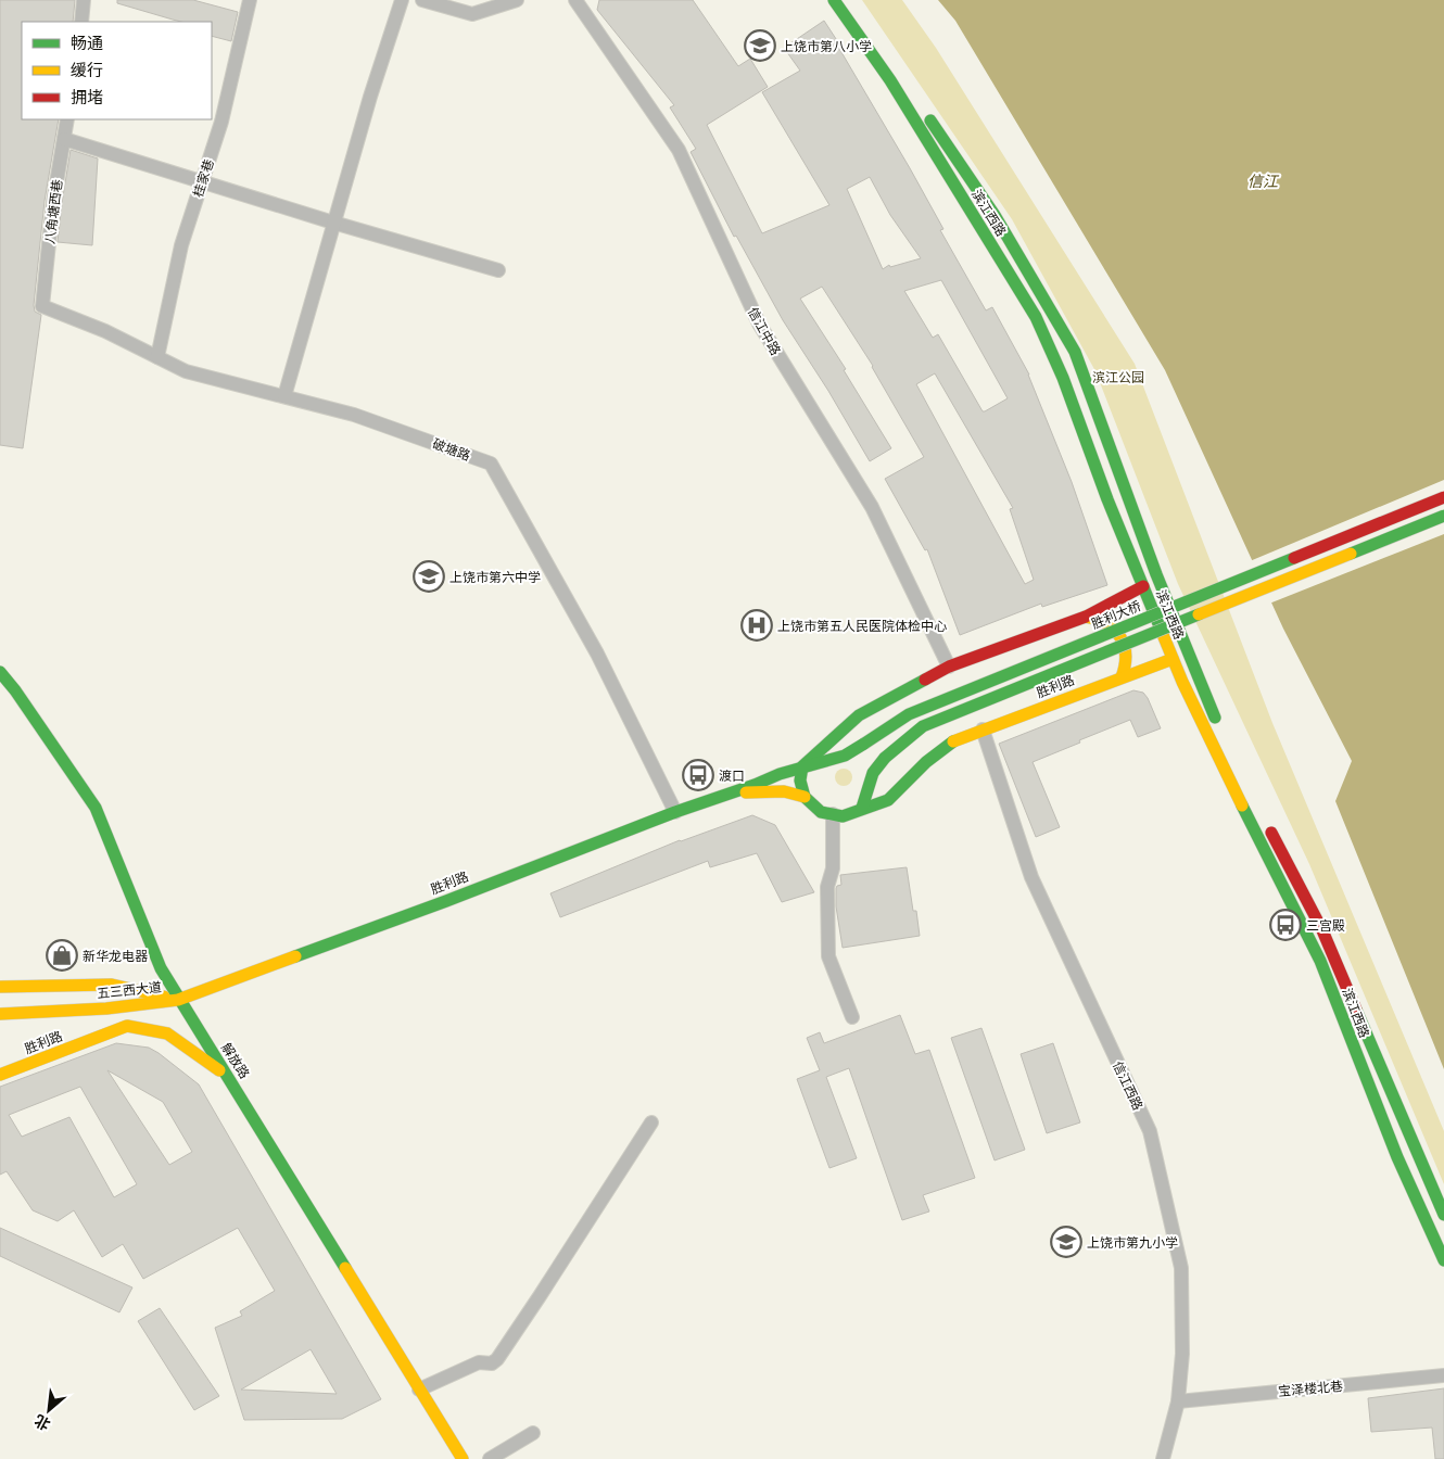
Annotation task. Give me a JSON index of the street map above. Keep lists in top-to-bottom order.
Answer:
{
  "streets": {
    "main road": [
      "滨江西路",
      "胜利大桥",
      "胜利路",
      "五三西大道",
      "解放路"
    ],
    "street": [
      "桂家巷",
      "八角塘西巷",
      "信江中路",
      "破塘路",
      "信江西路",
      "宝泽楼北巷"
    ]
  },
  "crossings": [
    ["桂家巷", "破塘路"],
    ["八角塘西巷", "破塘路"],
    ["滨江西路", "胜利路"],
    ["破塘路", "胜利路"],
    ["胜利大桥", "胜利路"],
    ["胜利路", "五三西大道"],
    ["胜利路", "解放路"],
    ["胜利路", "信江西路"],
    ["五三西大道", "解放路"],
    ["信江西路", "宝泽楼北巷"]
  ],
  "water": ["信江"],
  "parks": ["滨江公园"],
  "places": {
    "school or university": ["上饶市第八小学", "上饶市第六中学", "上饶市第九小学"],
    "hospital": ["上饶市第五人民医院体检中心"],
    "bus stop": ["渡口", "三宫殿"],
    "shop": ["新华龙电器"]
  },
  "legend": ["畅通", "缓行", "拥堵"],
  "north": "bottom left"
}
